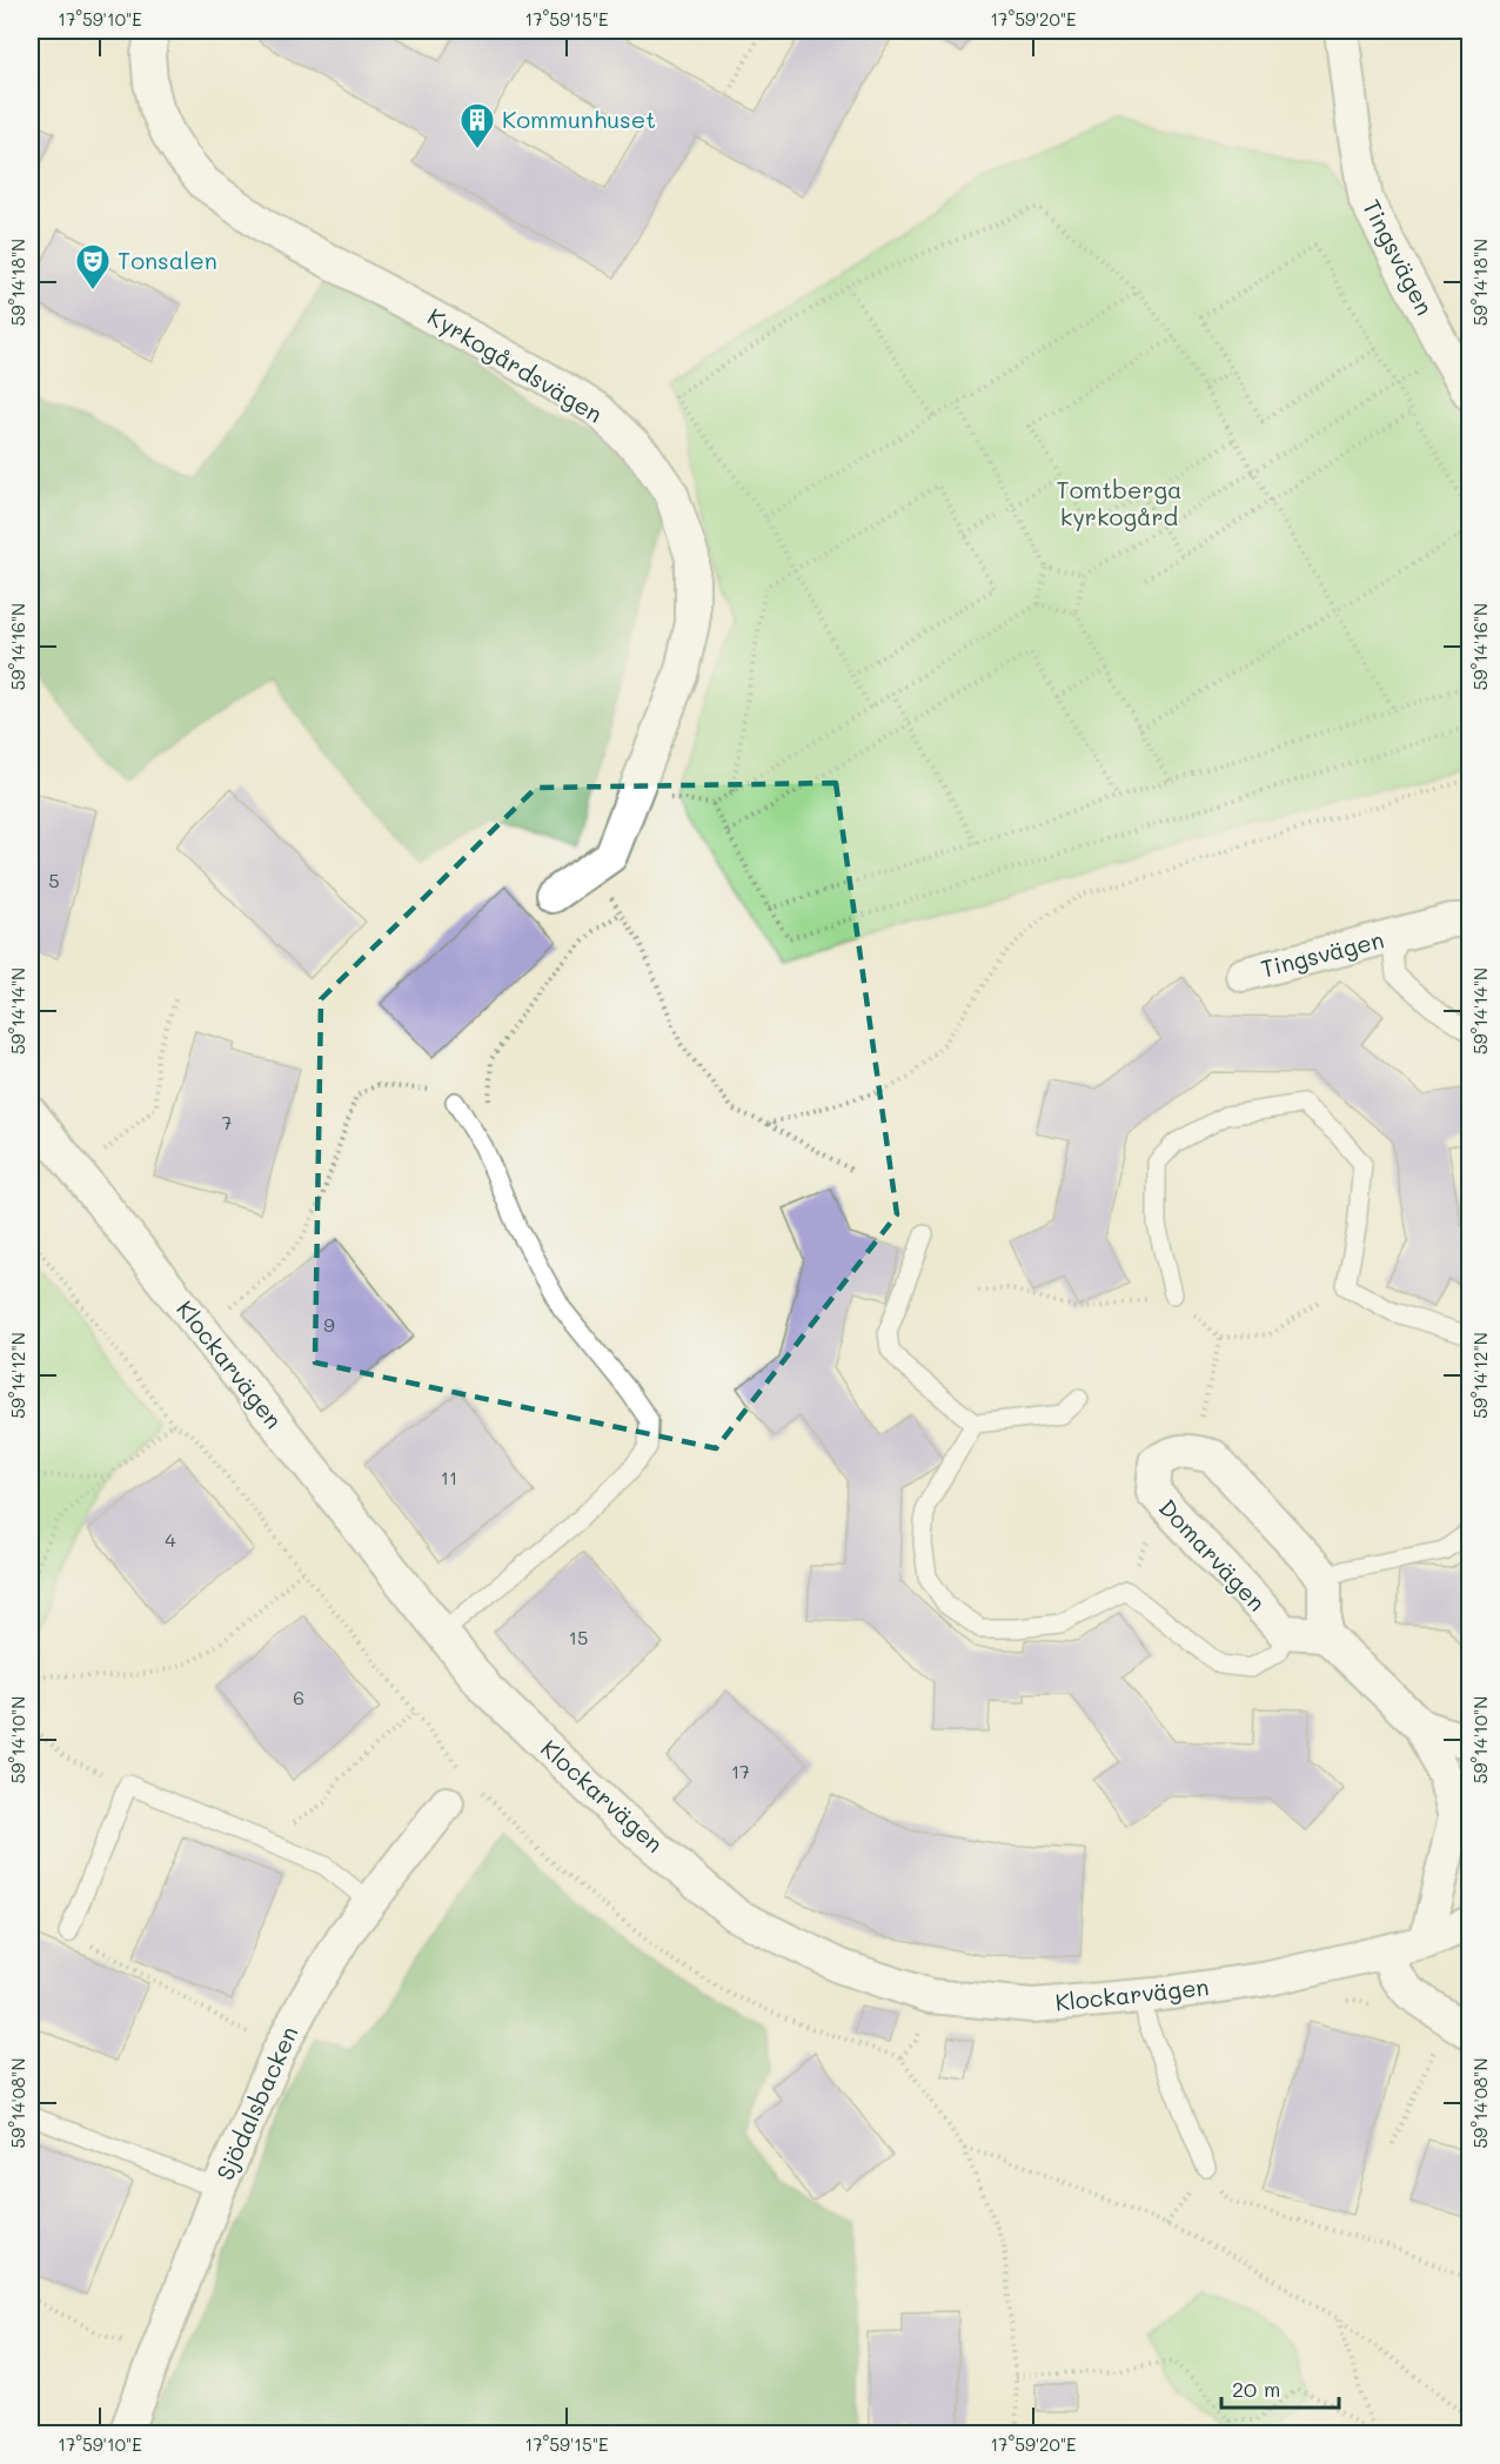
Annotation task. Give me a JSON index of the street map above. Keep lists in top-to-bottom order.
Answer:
{
  "streets": {
    "street": [
      "Tingsvägen",
      "Kyrkogårdsvägen",
      "Klockarvägen",
      "Domarvägen",
      "Sjödalsbacken"
    ]
  },
  "parks": ["Tomtberga kyrkogård"],
  "places": {
    "building": ["Kommunhuset"],
    "theatre": ["Tonsalen"]
  },
  "house_numbers": [
    "5",
    "7",
    "9",
    "11",
    "4",
    "15",
    "6",
    "17"
  ],
  "scale_bar": "20 m",
  "coordinates": [
    "17°59'10\"E",
    "17°59'15\"E",
    "17°59'20\"E",
    "59°14'18\"N",
    "59°14'16\"N",
    "59°14'14\"N",
    "59°14'12\"N",
    "59°14'10\"N",
    "59°14'08\"N"
  ]
}
